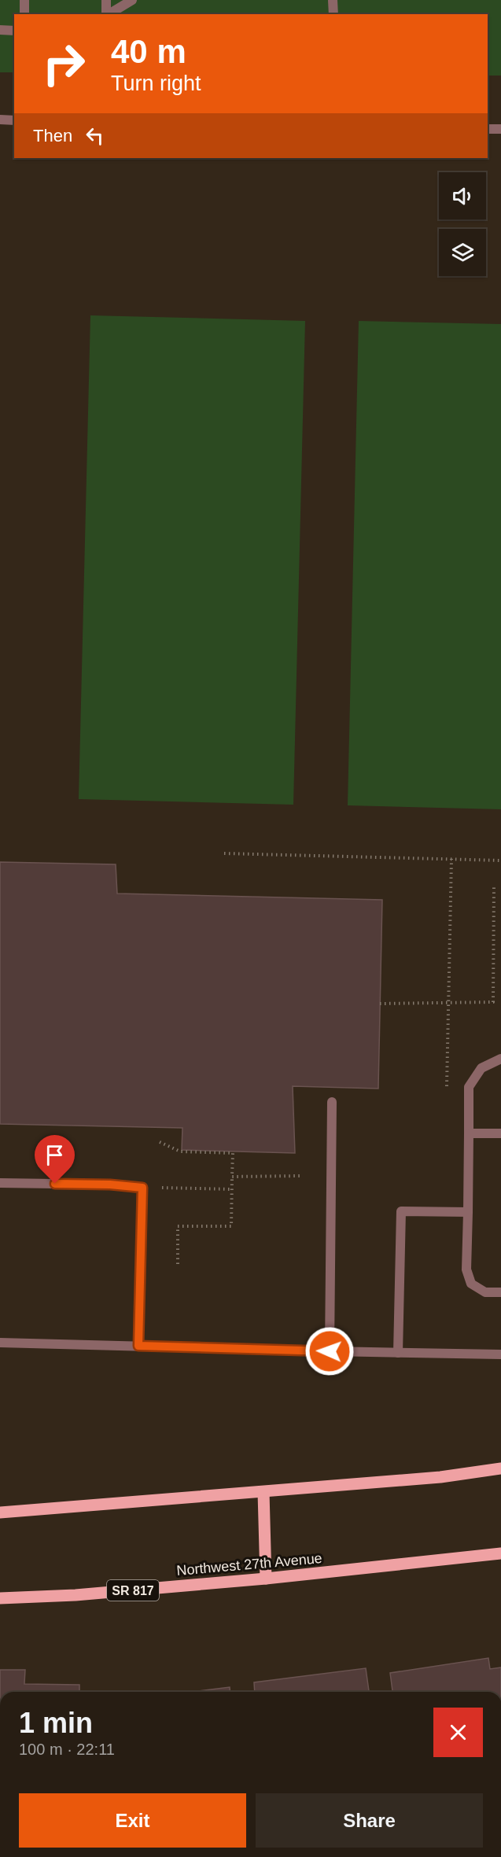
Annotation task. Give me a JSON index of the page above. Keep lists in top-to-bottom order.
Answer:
{
  "streets": {
    "main road": ["Northwest 27th Avenue", "SR 817"]
  },
  "page": {
    "turn": ["40 m", "Turn right"],
    "then": "Then",
    "heading": ["1 min", "100 m · 22:11"],
    "buttons": ["Exit", "Share"]
  }
}
